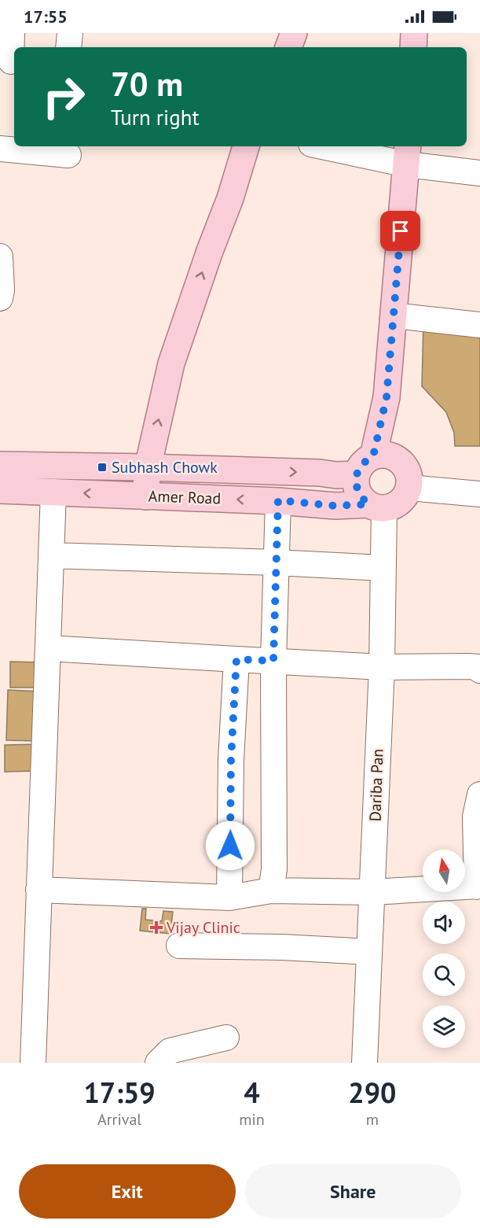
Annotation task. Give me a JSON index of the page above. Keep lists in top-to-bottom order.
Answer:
{
  "streets": {
    "main road": ["Amer Road"],
    "street": ["Dariba Pan"]
  },
  "crossings": [
    ["Amer Road", "Dariba Pan"]
  ],
  "places": {
    "transit": ["Subhash Chowk"],
    "health": ["Vijay Clinic"]
  },
  "north": "top",
  "page": {
    "status": "17:55",
    "turn": ["70 m", "Turn right"],
    "eta": [
      "17:59",
      "Arrival",
      "4",
      "min",
      "290",
      "m"
    ],
    "buttons": ["Exit", "Share"]
  }
}
